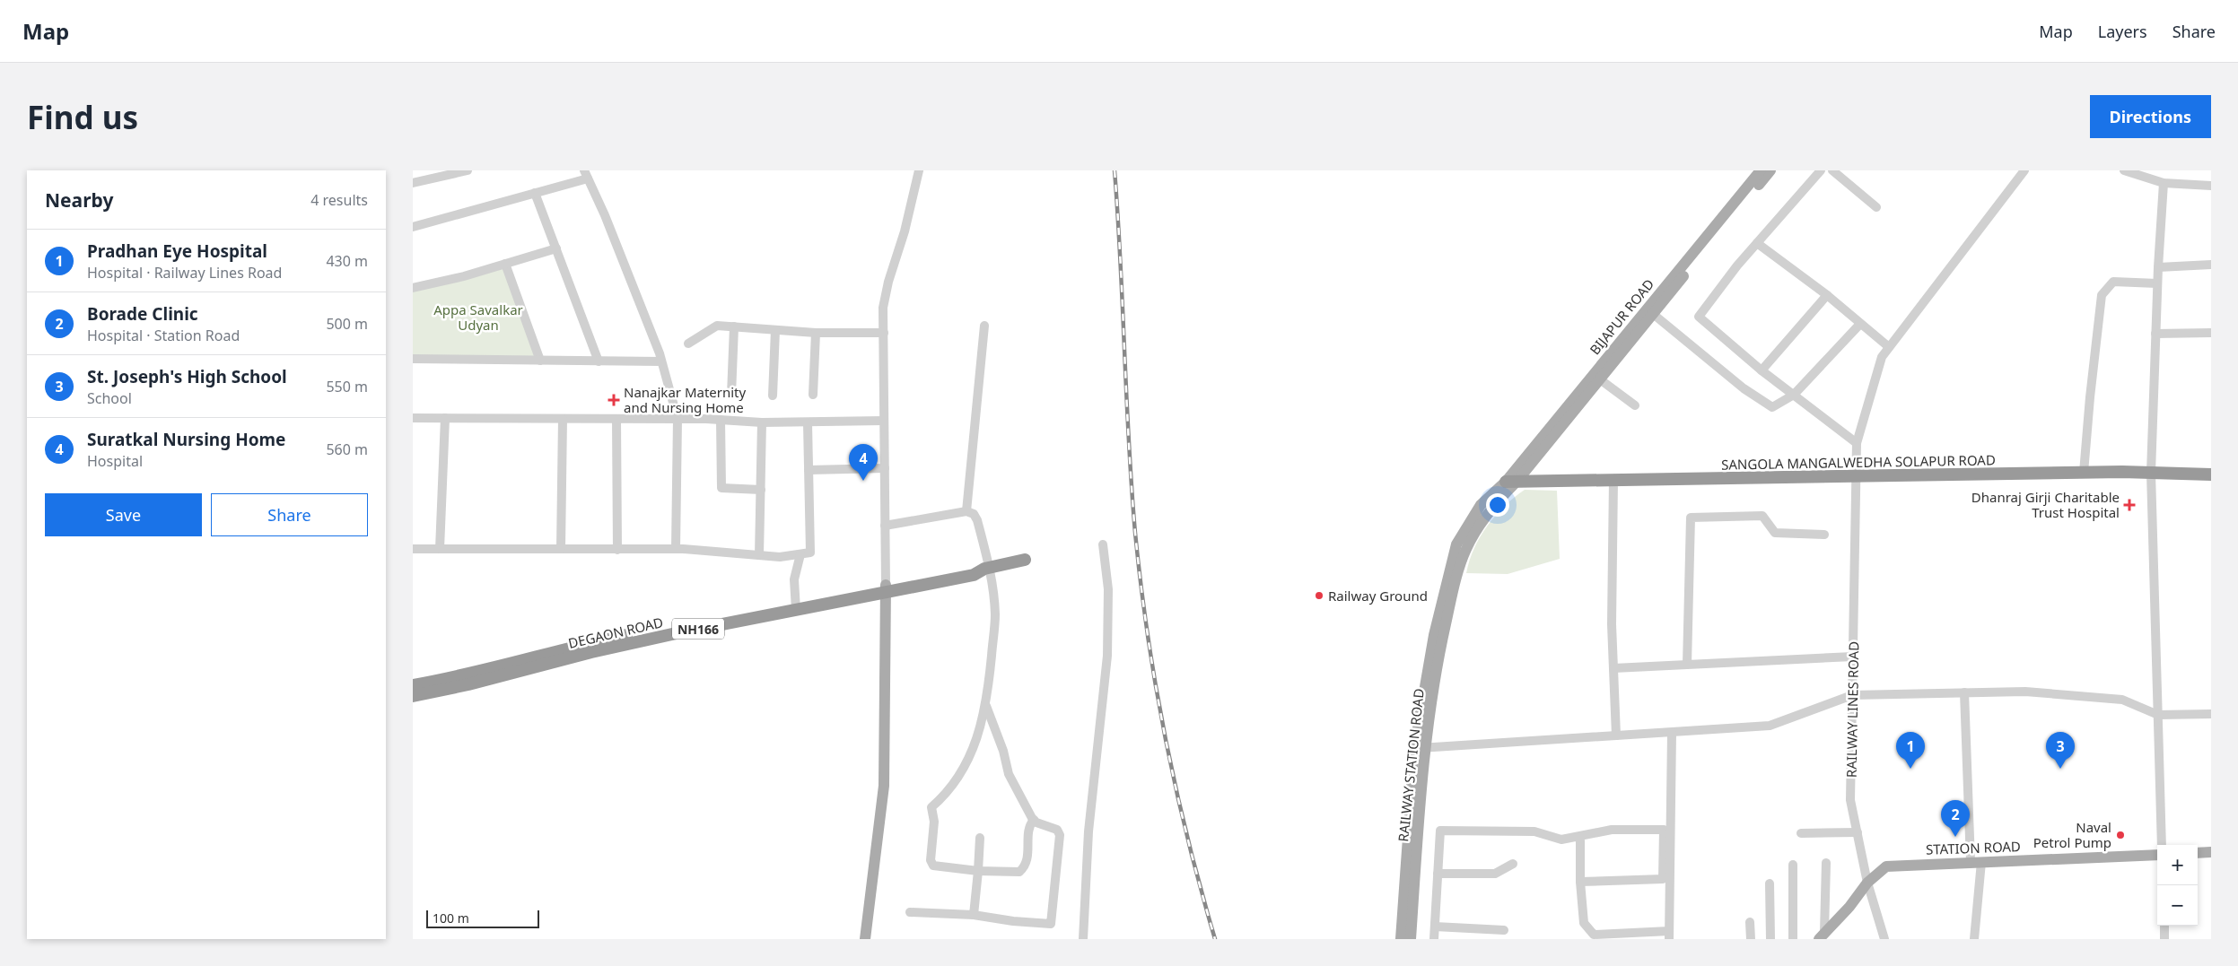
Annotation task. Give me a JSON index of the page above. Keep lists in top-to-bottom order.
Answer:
{
  "streets": {
    "highway": ["SANGOLA MANGALWEDHA SOLAPUR ROAD", "NH166", "DEGAON ROAD"],
    "main road": ["BIJAPUR ROAD", "RAILWAY STATION ROAD", "STATION ROAD"],
    "street": ["RAILWAY LINES ROAD"]
  },
  "crossings": [
    ["BIJAPUR ROAD", "SANGOLA MANGALWEDHA SOLAPUR ROAD"],
    ["BIJAPUR ROAD", "RAILWAY STATION ROAD"],
    ["SANGOLA MANGALWEDHA SOLAPUR ROAD", "RAILWAY LINES ROAD"],
    ["SANGOLA MANGALWEDHA SOLAPUR ROAD", "RAILWAY STATION ROAD"],
    ["RAILWAY LINES ROAD", "STATION ROAD"]
  ],
  "parks": ["Appa Savalkar Udyan"],
  "places": {
    "health": ["Nanajkar Maternity and Nursing Home", "Dhanraj Girji Charitable Trust Hospital"],
    "other": ["Railway Ground", "Naval Petrol Pump"]
  },
  "scale_bar": "100 m",
  "page": {
    "header": "Map",
    "nav": ["Map", "Layers", "Share"],
    "buttons": [
      "Directions",
      ["Save", "Share"]
    ],
    "title": "Find us",
    "heading": ["Nearby", "4 results"],
    "list": [
      {
        "mark": "1",
        "name": "Pradhan Eye Hospital",
        "note": "Hospital · Railway Lines Road",
        "value": "430 m"
      },
      {
        "mark": "2",
        "name": "Borade Clinic",
        "note": "Hospital · Station Road",
        "value": "500 m"
      },
      {
        "mark": "3",
        "name": "St. Joseph's High School",
        "note": "School",
        "value": "550 m"
      },
      {
        "mark": "4",
        "name": "Suratkal Nursing Home",
        "note": "Hospital",
        "value": "560 m"
      }
    ],
    "pins": [
      "4",
      "1",
      "3",
      "2"
    ],
    "map_buttons": ["+", "−"],
    "scale": "100 m"
  }
}
